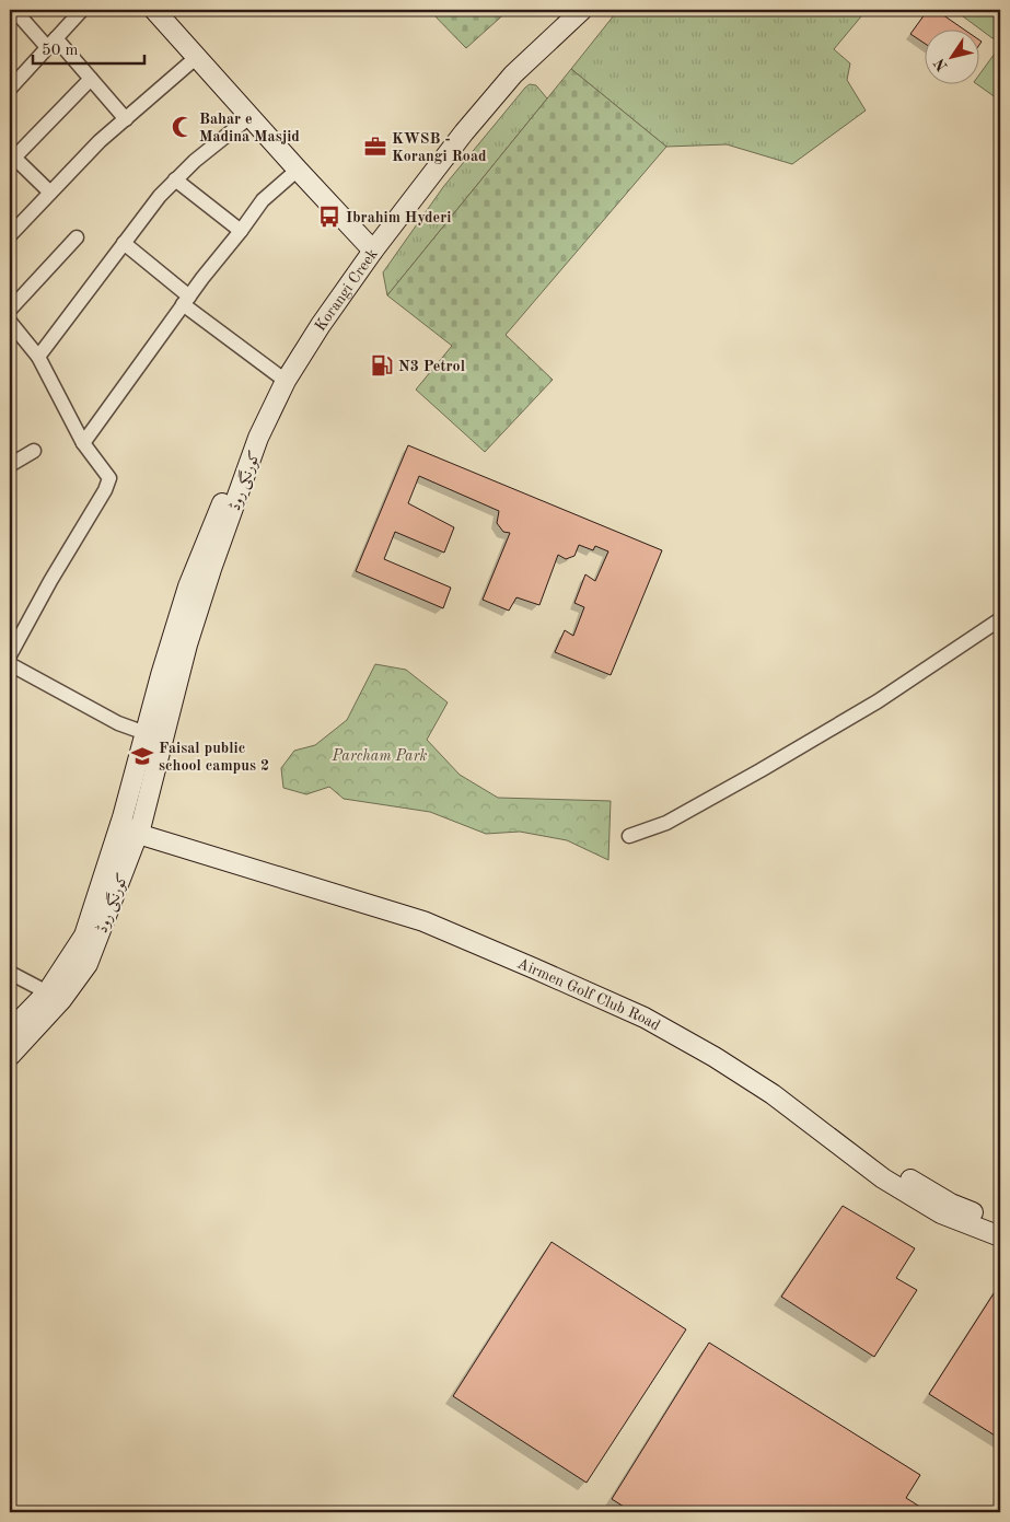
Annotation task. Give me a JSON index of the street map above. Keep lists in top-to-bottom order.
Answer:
{
  "streets": {
    "street": ["Korangi Creek", "کورنگی روڈ", "Airmen Golf Club Road"]
  },
  "crossings": [
    ["Korangi Creek", "کورنگی روڈ"],
    ["کورنگی روڈ", "Airmen Golf Club Road"]
  ],
  "parks": ["Parcham Park"],
  "places": {
    "mosque": ["Bahar e Madina Masjid"],
    "office": ["KWSB - Korangi Road"],
    "bus stop": ["Ibrahim Hyderi"],
    "fuel station": ["N3 Petrol"],
    "school or university": ["Faisal public school campus 2"]
  },
  "scale_bar": "50 m",
  "north": "bottom left"
}
